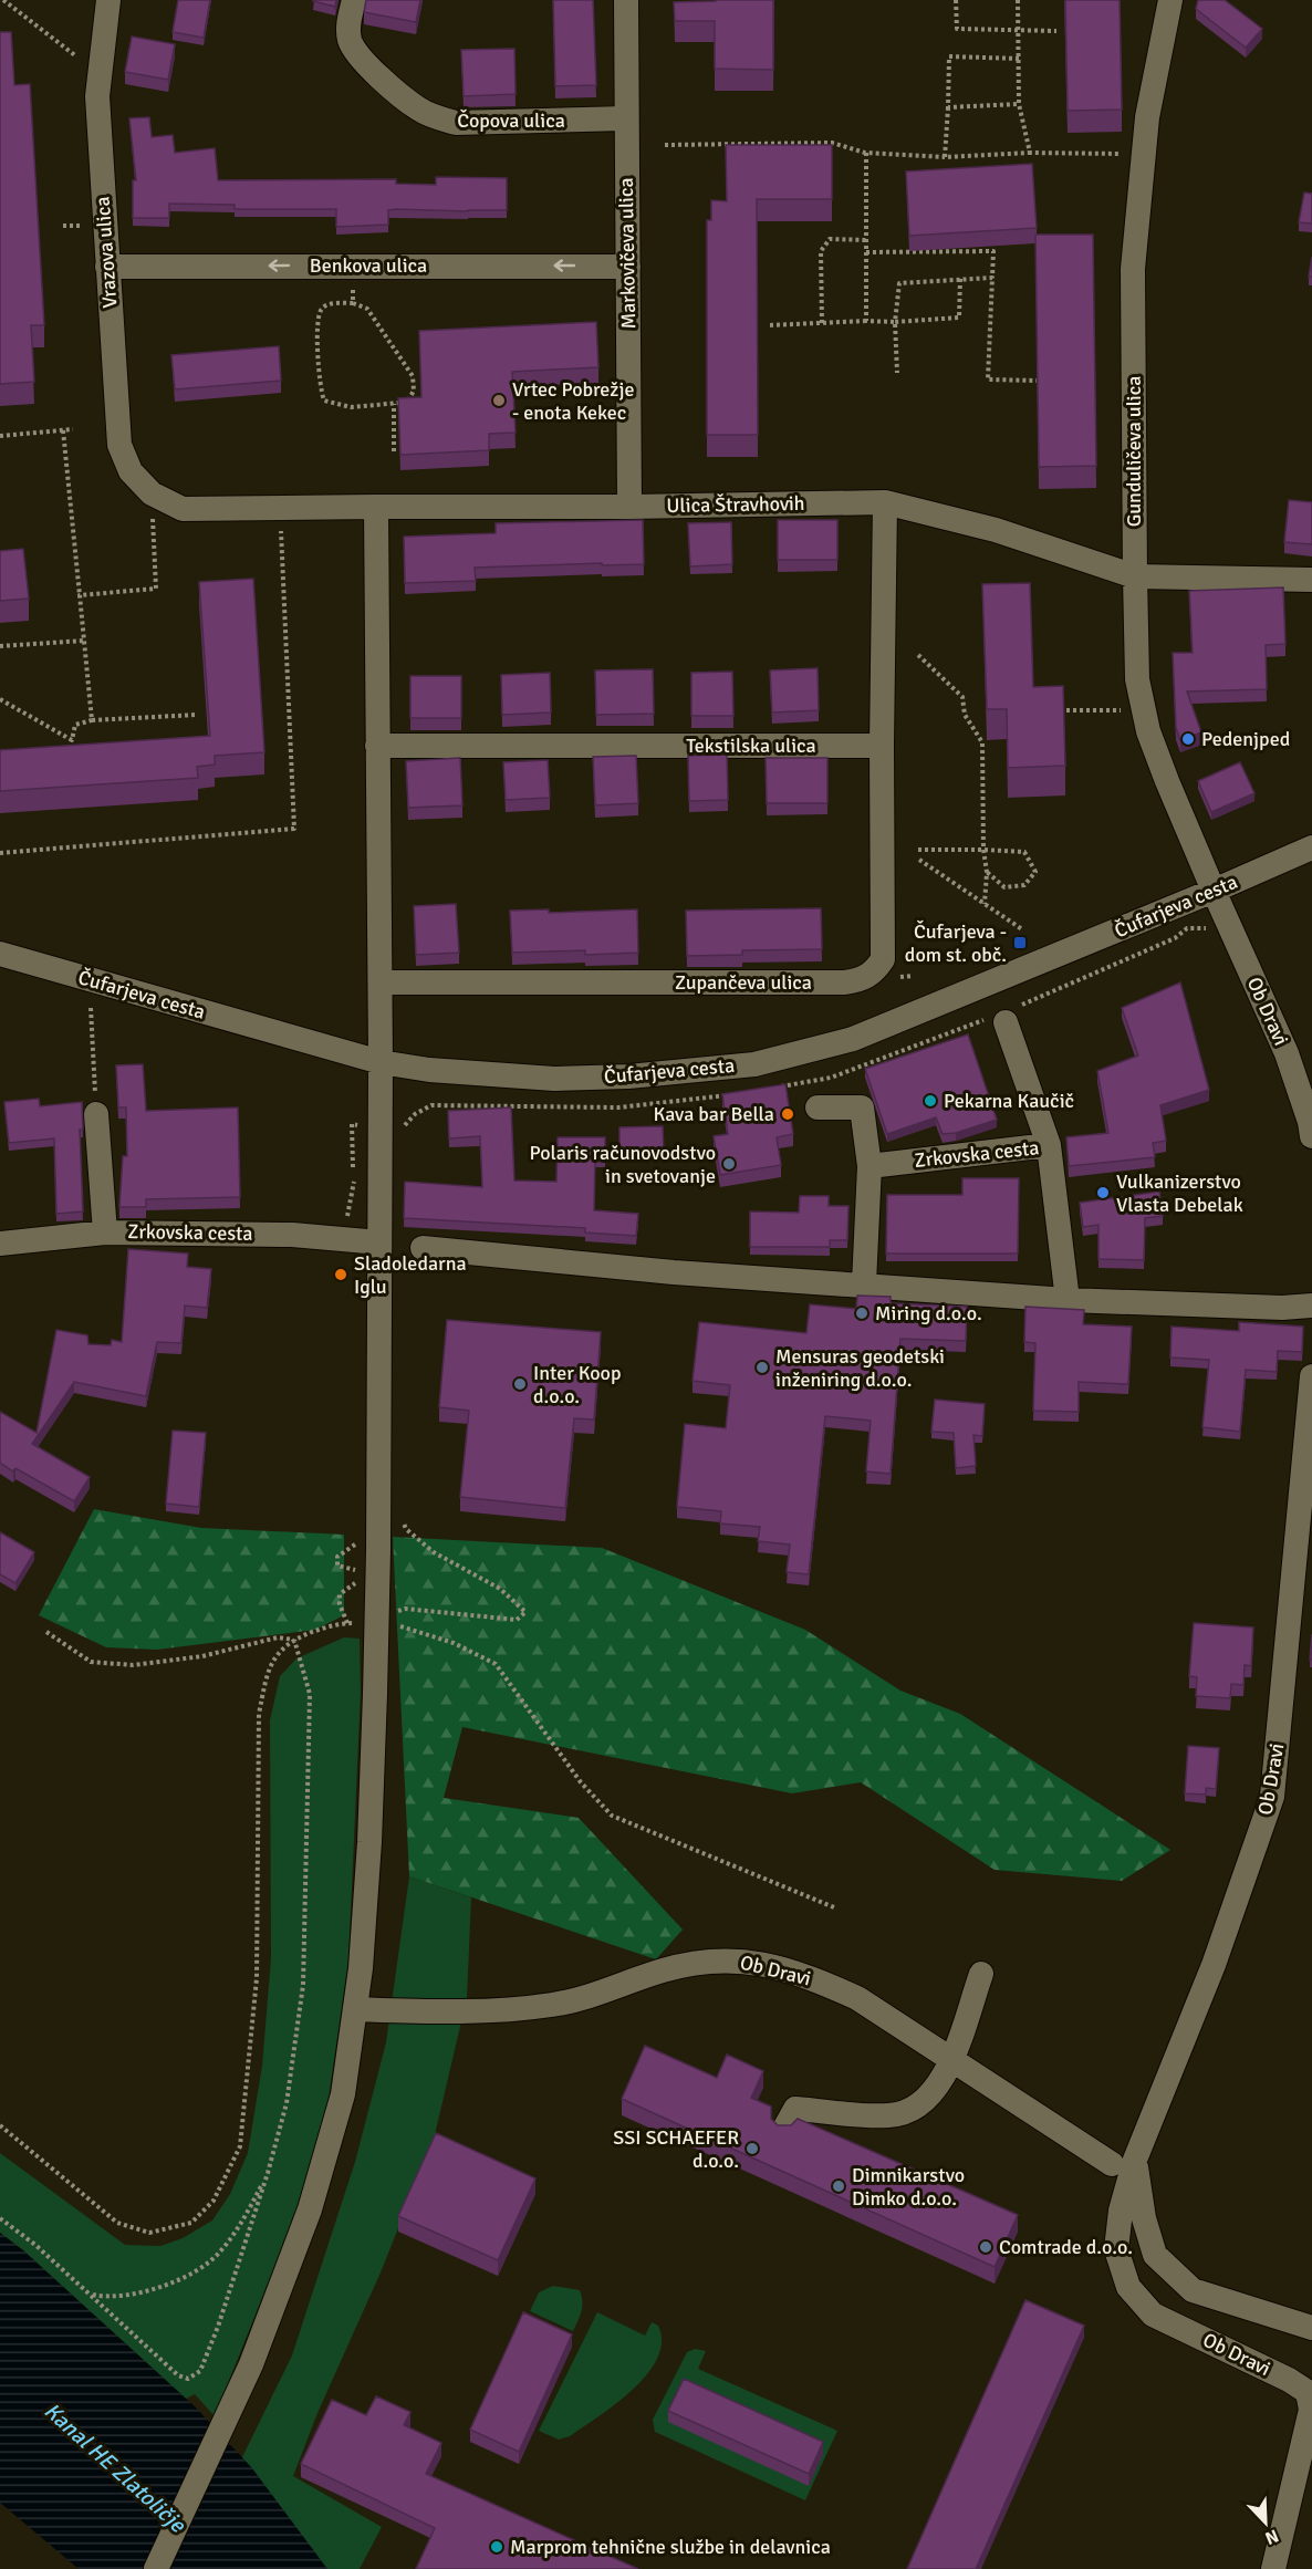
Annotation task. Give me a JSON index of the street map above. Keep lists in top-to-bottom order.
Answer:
{
  "streets": {
    "street": [
      "Čopova ulica",
      "Vrazova ulica",
      "Markovičeva ulica",
      "Benkova ulica",
      "Gunduličeva ulica",
      "Ulica Štravhovih",
      "Tekstilska ulica",
      "Čufarjeva cesta",
      "Zupančeva ulica",
      "Ob Dravi",
      "Zrkovska cesta"
    ]
  },
  "crossings": [
    ["Čopova ulica", "Markovičeva ulica"],
    ["Vrazova ulica", "Benkova ulica"],
    ["Vrazova ulica", "Ulica Štravhovih"],
    ["Markovičeva ulica", "Benkova ulica"],
    ["Markovičeva ulica", "Ulica Štravhovih"],
    ["Gunduličeva ulica", "Ulica Štravhovih"],
    ["Gunduličeva ulica", "Čufarjeva cesta"],
    ["Gunduličeva ulica", "Ob Dravi"],
    ["Tekstilska ulica", "Zupančeva ulica"],
    ["Čufarjeva cesta", "Ob Dravi"]
  ],
  "one_way": ["Benkova ulica"],
  "water": ["Kanal HE Zlatoličje"],
  "places": {
    "other": [
      "Vrtec Pobrežje - enota Kekec",
      "Pedenjped",
      "Pekarna Kaučič",
      "Kava bar Bella",
      "Polaris računovodstvo in svetovanje",
      "Vulkanizerstvo Vlasta Debelak",
      "Sladoledarna Iglu",
      "Miring d.o.o.",
      "Mensuras geodetski inženiring d.o.o.",
      "Inter Koop d.o.o.",
      "SSI SCHAEFER d.o.o.",
      "Dimnikarstvo Dimko d.o.o.",
      "Comtrade d.o.o.",
      "Marprom tehnične službe in delavnica"
    ],
    "transit": ["Čufarjeva - dom st. obč."]
  },
  "north": "bottom right"
}
